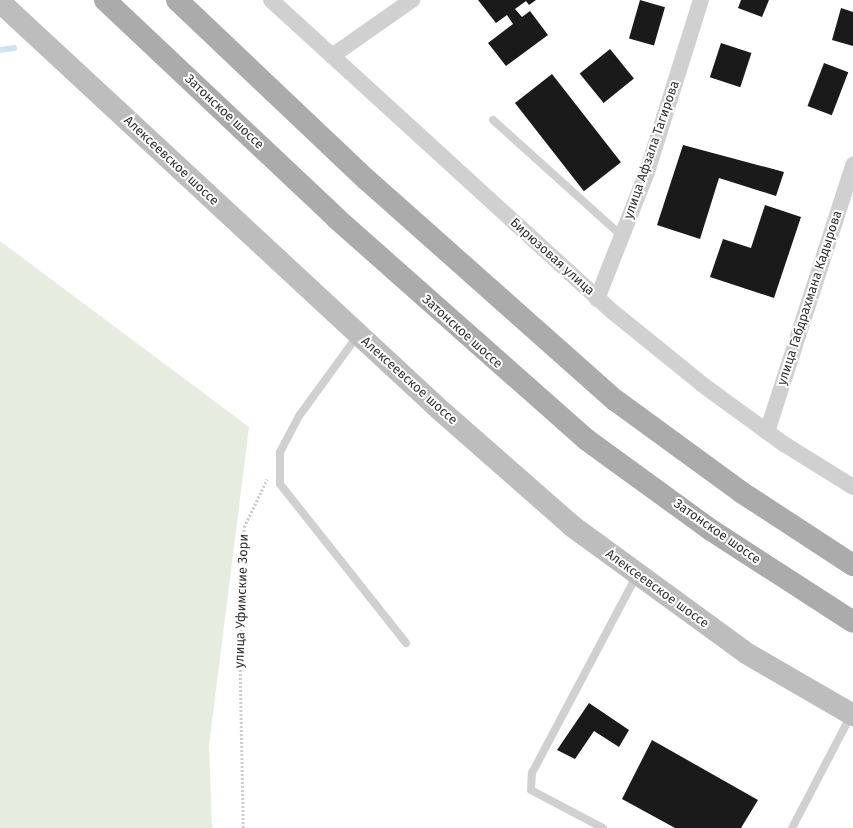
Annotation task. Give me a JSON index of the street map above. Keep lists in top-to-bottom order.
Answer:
{
  "streets": {
    "main road": ["Затонское шоссе", "Алексеевское шоссе"],
    "street": ["улица Афзала Тагирова", "Бирюзовая улица", "улица Габдрахмана Кадырова"],
    "path": ["улица Уфимские Зори"]
  },
  "crossings": [
    ["улица Афзала Тагирова", "Бирюзовая улица"],
    ["Бирюзовая улица", "улица Габдрахмана Кадырова"]
  ]
}
